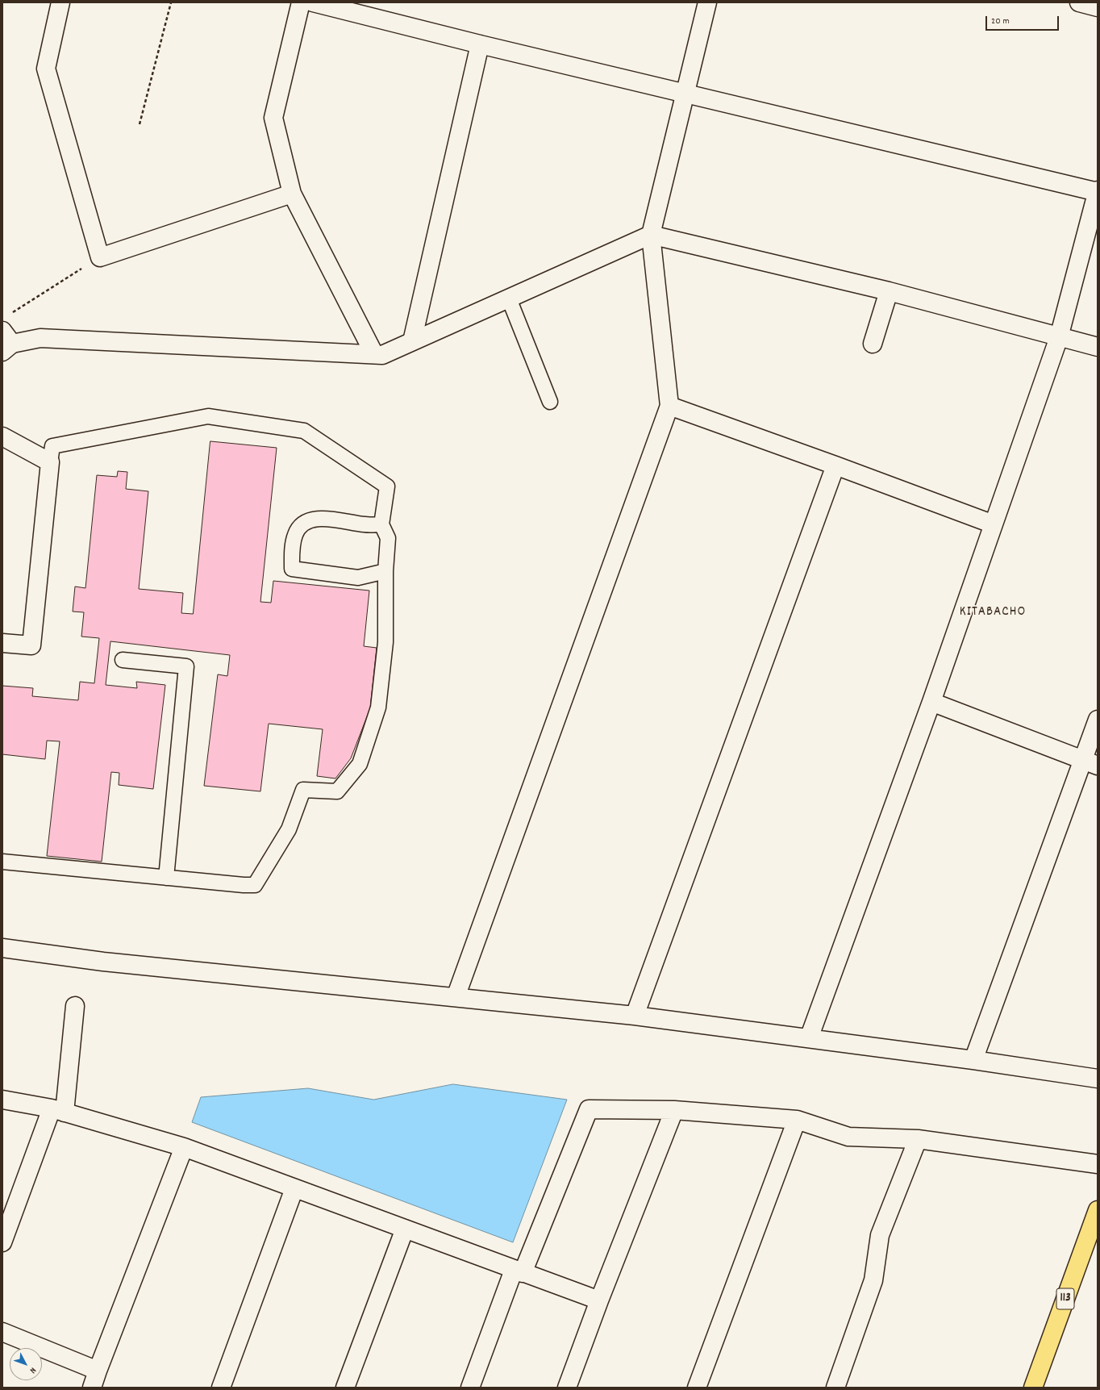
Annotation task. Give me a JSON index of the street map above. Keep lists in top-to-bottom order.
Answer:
{
  "streets": {
    "highway": ["113"]
  },
  "districts": ["KITABACHO"],
  "scale_bar": "20 m",
  "north": "bottom right"
}
